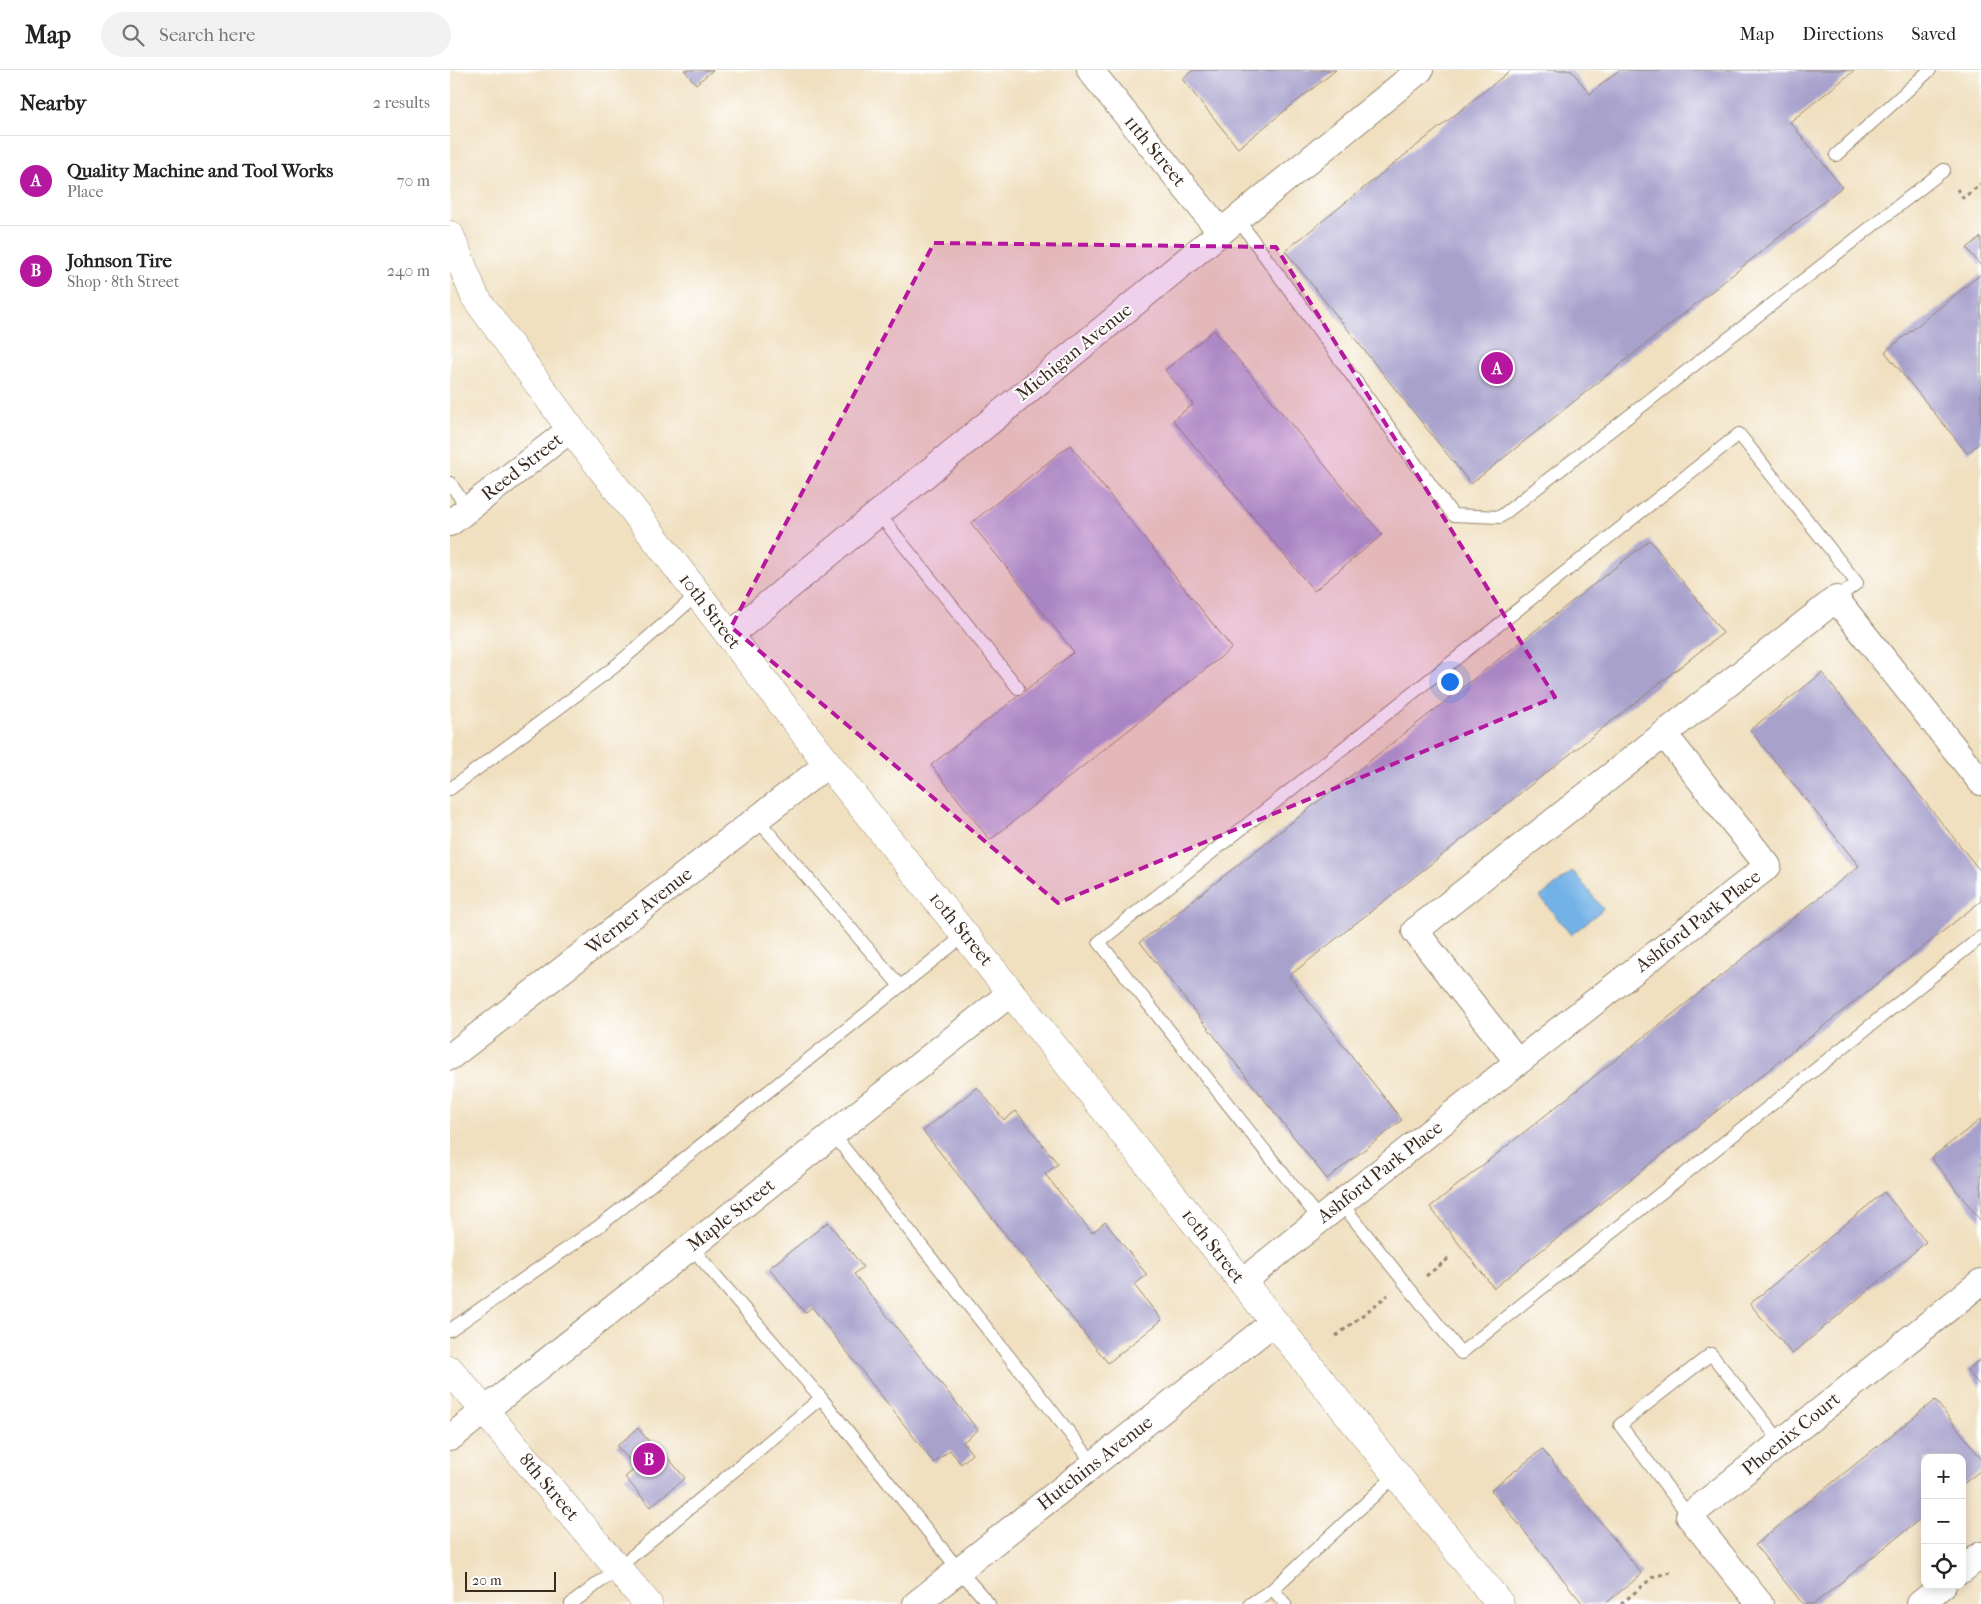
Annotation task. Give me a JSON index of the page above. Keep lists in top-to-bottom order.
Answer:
{
  "streets": {
    "street": [
      "11th Street",
      "Michigan Avenue",
      "Reed Street",
      "10th Street",
      "Werner Avenue",
      "Ashford Park Place",
      "Maple Street",
      "Phoenix Court",
      "Hutchins Avenue",
      "8th Street"
    ]
  },
  "crossings": [
    ["11th Street", "Michigan Avenue"],
    ["Michigan Avenue", "10th Street"],
    ["Reed Street", "10th Street"],
    ["10th Street", "Werner Avenue"],
    ["10th Street", "Ashford Park Place"],
    ["10th Street", "Maple Street"],
    ["10th Street", "Hutchins Avenue"],
    ["Maple Street", "8th Street"]
  ],
  "scale_bar": "20 m",
  "page": {
    "header": "Map",
    "search": "Search here",
    "nav": ["Map", "Directions", "Saved"],
    "heading": ["Nearby", "2 results"],
    "list": [
      {
        "mark": "A",
        "name": "Quality Machine and Tool Works",
        "note": "Place",
        "value": "70 m"
      },
      {
        "mark": "B",
        "name": "Johnson Tire",
        "note": "Shop · 8th Street",
        "value": "240 m"
      }
    ],
    "pins": ["A", "B"],
    "map_buttons": ["+", "−"],
    "scale": "20 m"
  }
}
